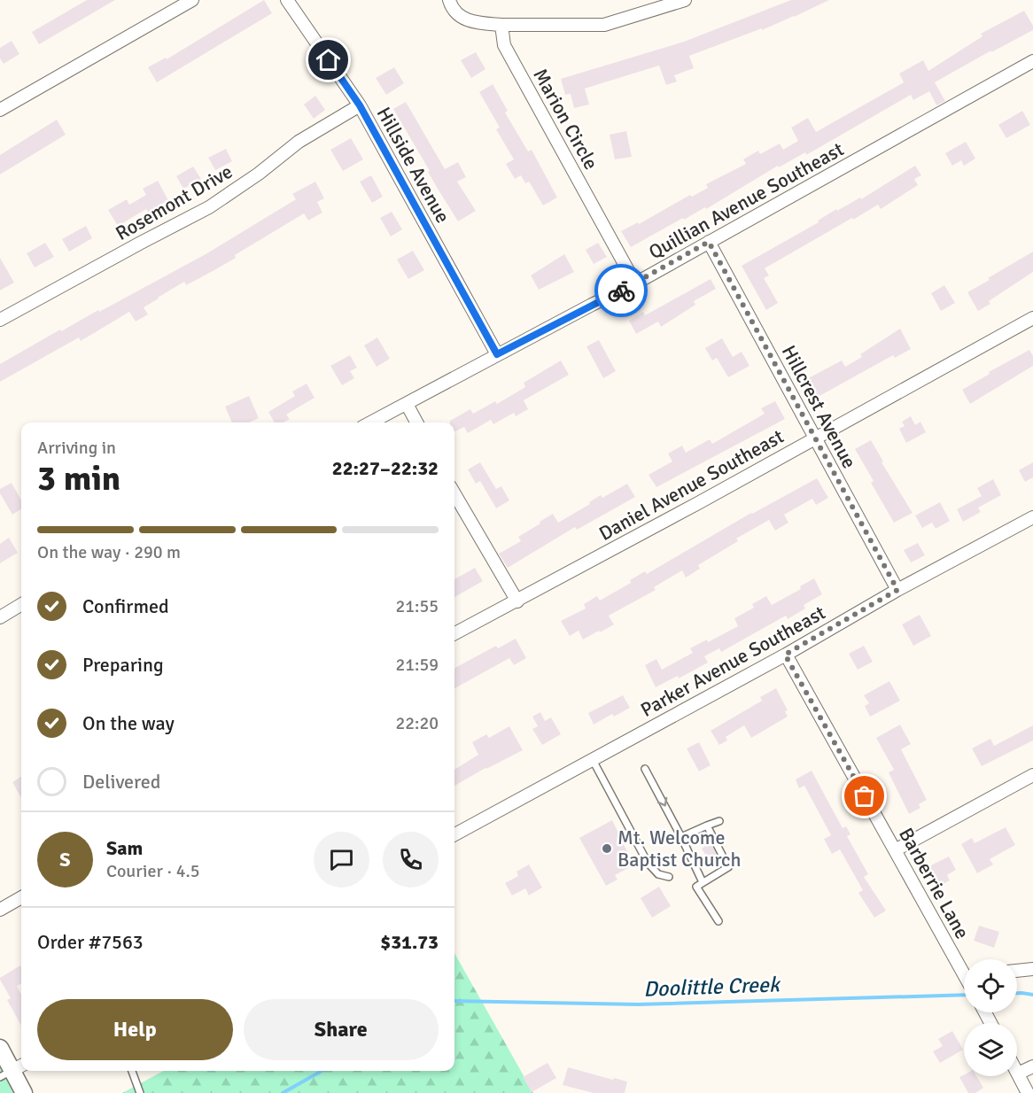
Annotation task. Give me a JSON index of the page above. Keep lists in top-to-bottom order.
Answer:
{
  "streets": {
    "street": [
      "Marion Circle",
      "Hillside Avenue",
      "Quillian Avenue Southeast",
      "Rosemont Drive",
      "Hillcrest Avenue",
      "Daniel Avenue Southeast",
      "Parker Avenue Southeast",
      "Barberrie Lane"
    ]
  },
  "crossings": [
    ["Marion Circle", "Quillian Avenue Southeast"],
    ["Hillside Avenue", "Quillian Avenue Southeast"],
    ["Hillside Avenue", "Rosemont Drive"],
    ["Quillian Avenue Southeast", "Hillcrest Avenue"],
    ["Hillcrest Avenue", "Daniel Avenue Southeast"],
    ["Hillcrest Avenue", "Parker Avenue Southeast"],
    ["Parker Avenue Southeast", "Barberrie Lane"]
  ],
  "water": ["Doolittle Creek"],
  "places": ["Mt. Welcome Baptist Church"],
  "page": {
    "heading": ["3 min", "Arriving in", "22:27–22:32"],
    "panel": [
      "Sam",
      "Courier · 4.5",
      "Order #7563",
      "$31.73"
    ],
    "bar": "On the way · 290 m",
    "list": [
      ["Confirmed", "21:55"],
      ["Preparing", "21:59"],
      ["On the way", "22:20"],
      "Delivered"
    ],
    "round": "S",
    "buttons": ["Help", "Share"]
  }
}
